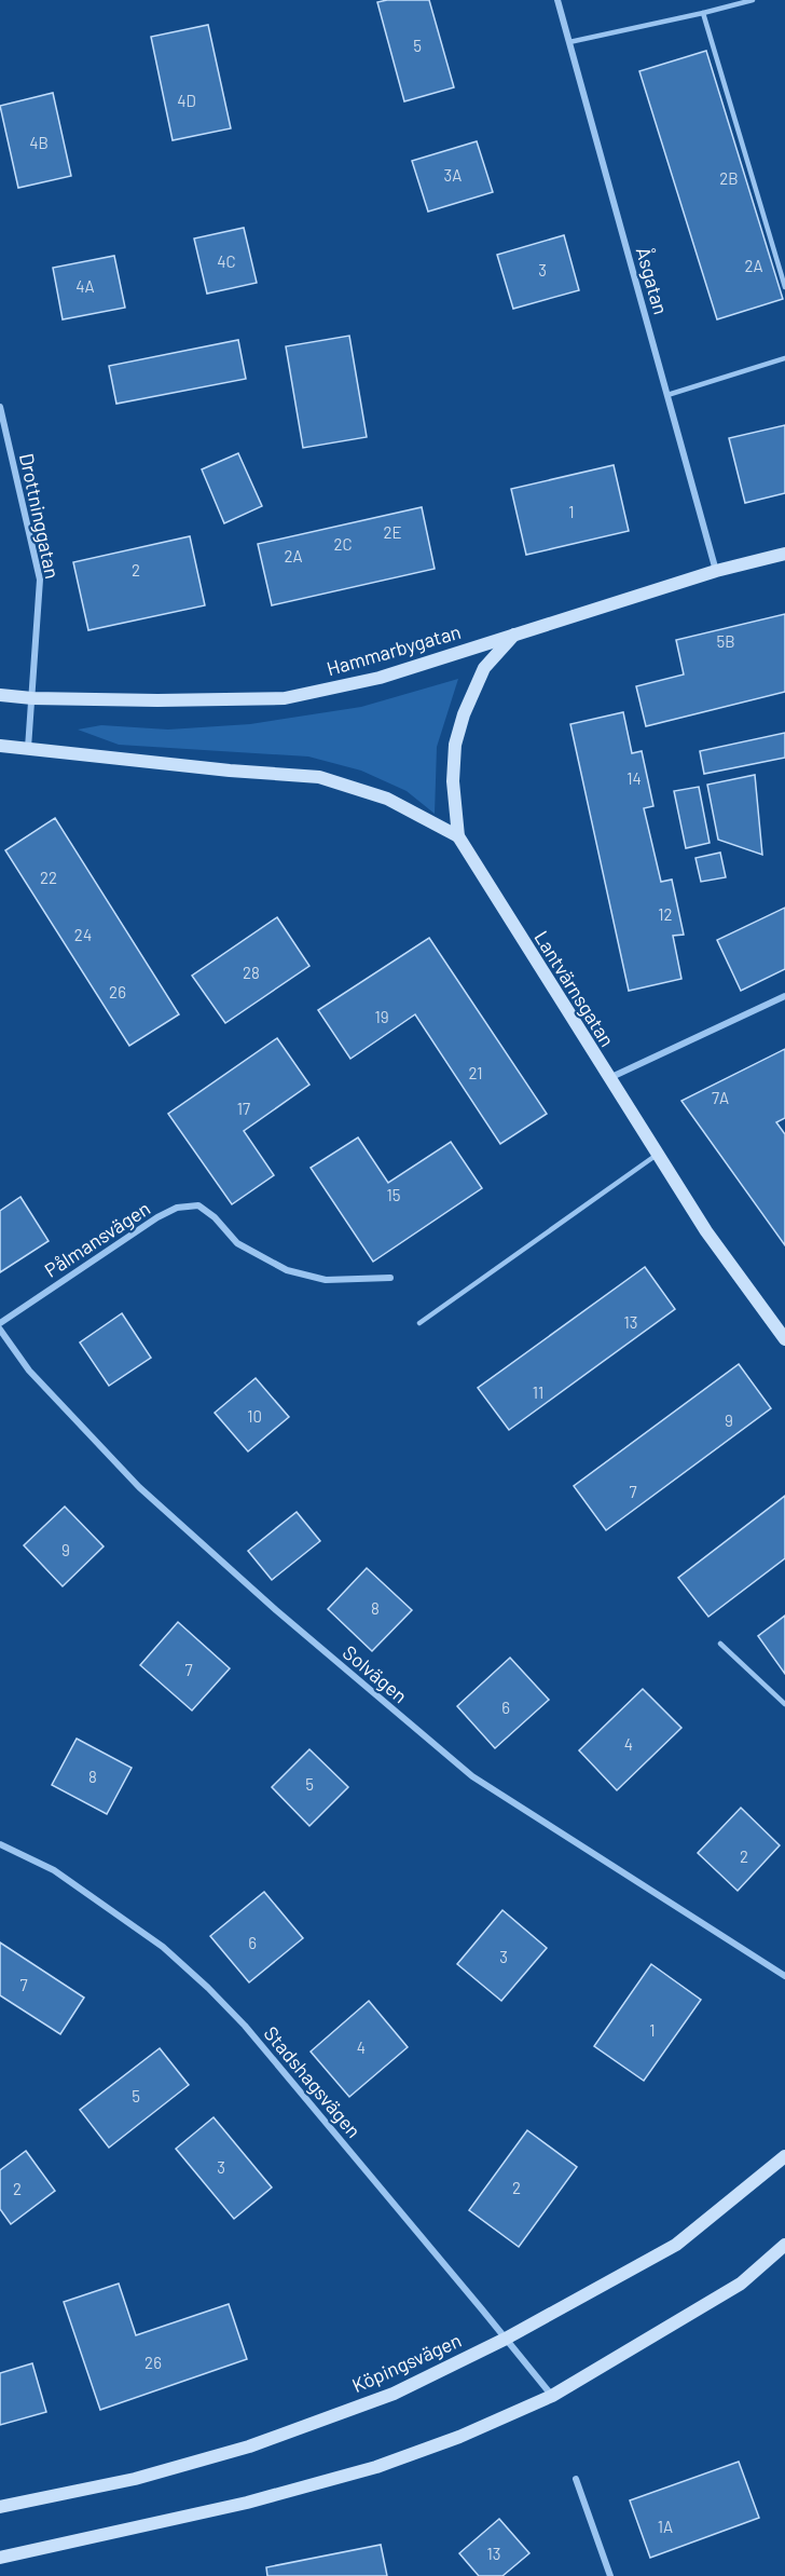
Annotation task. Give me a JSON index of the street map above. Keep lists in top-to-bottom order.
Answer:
{
  "streets": {
    "main road": ["Hammarbygatan", "Lantvärnsgatan", "Köpingsvägen"],
    "street": [
      "Åsgatan",
      "Drottninggatan",
      "Pålmansvägen",
      "Solvägen",
      "Stadshagsvägen"
    ]
  },
  "crossings": [
    ["Åsgatan", "Hammarbygatan"],
    ["Drottninggatan", "Hammarbygatan"],
    ["Hammarbygatan", "Lantvärnsgatan"],
    ["Stadshagsvägen", "Köpingsvägen"]
  ],
  "house_numbers": [
    "5",
    "4D",
    "4B",
    "3A",
    "2B",
    "4C",
    "2A",
    "3",
    "4A",
    "1",
    "2E",
    "2C",
    "2A",
    "2",
    "5B",
    "14",
    "22",
    "12",
    "24",
    "28",
    "26",
    "19",
    "21",
    "7A",
    "17",
    "15",
    "13",
    "11",
    "10",
    "9",
    "7",
    "9",
    "8",
    "7",
    "6",
    "4",
    "8",
    "5",
    "2",
    "6",
    "3",
    "7",
    "1",
    "4",
    "5",
    "3",
    "2",
    "2",
    "26",
    "1A",
    "13"
  ]
}
